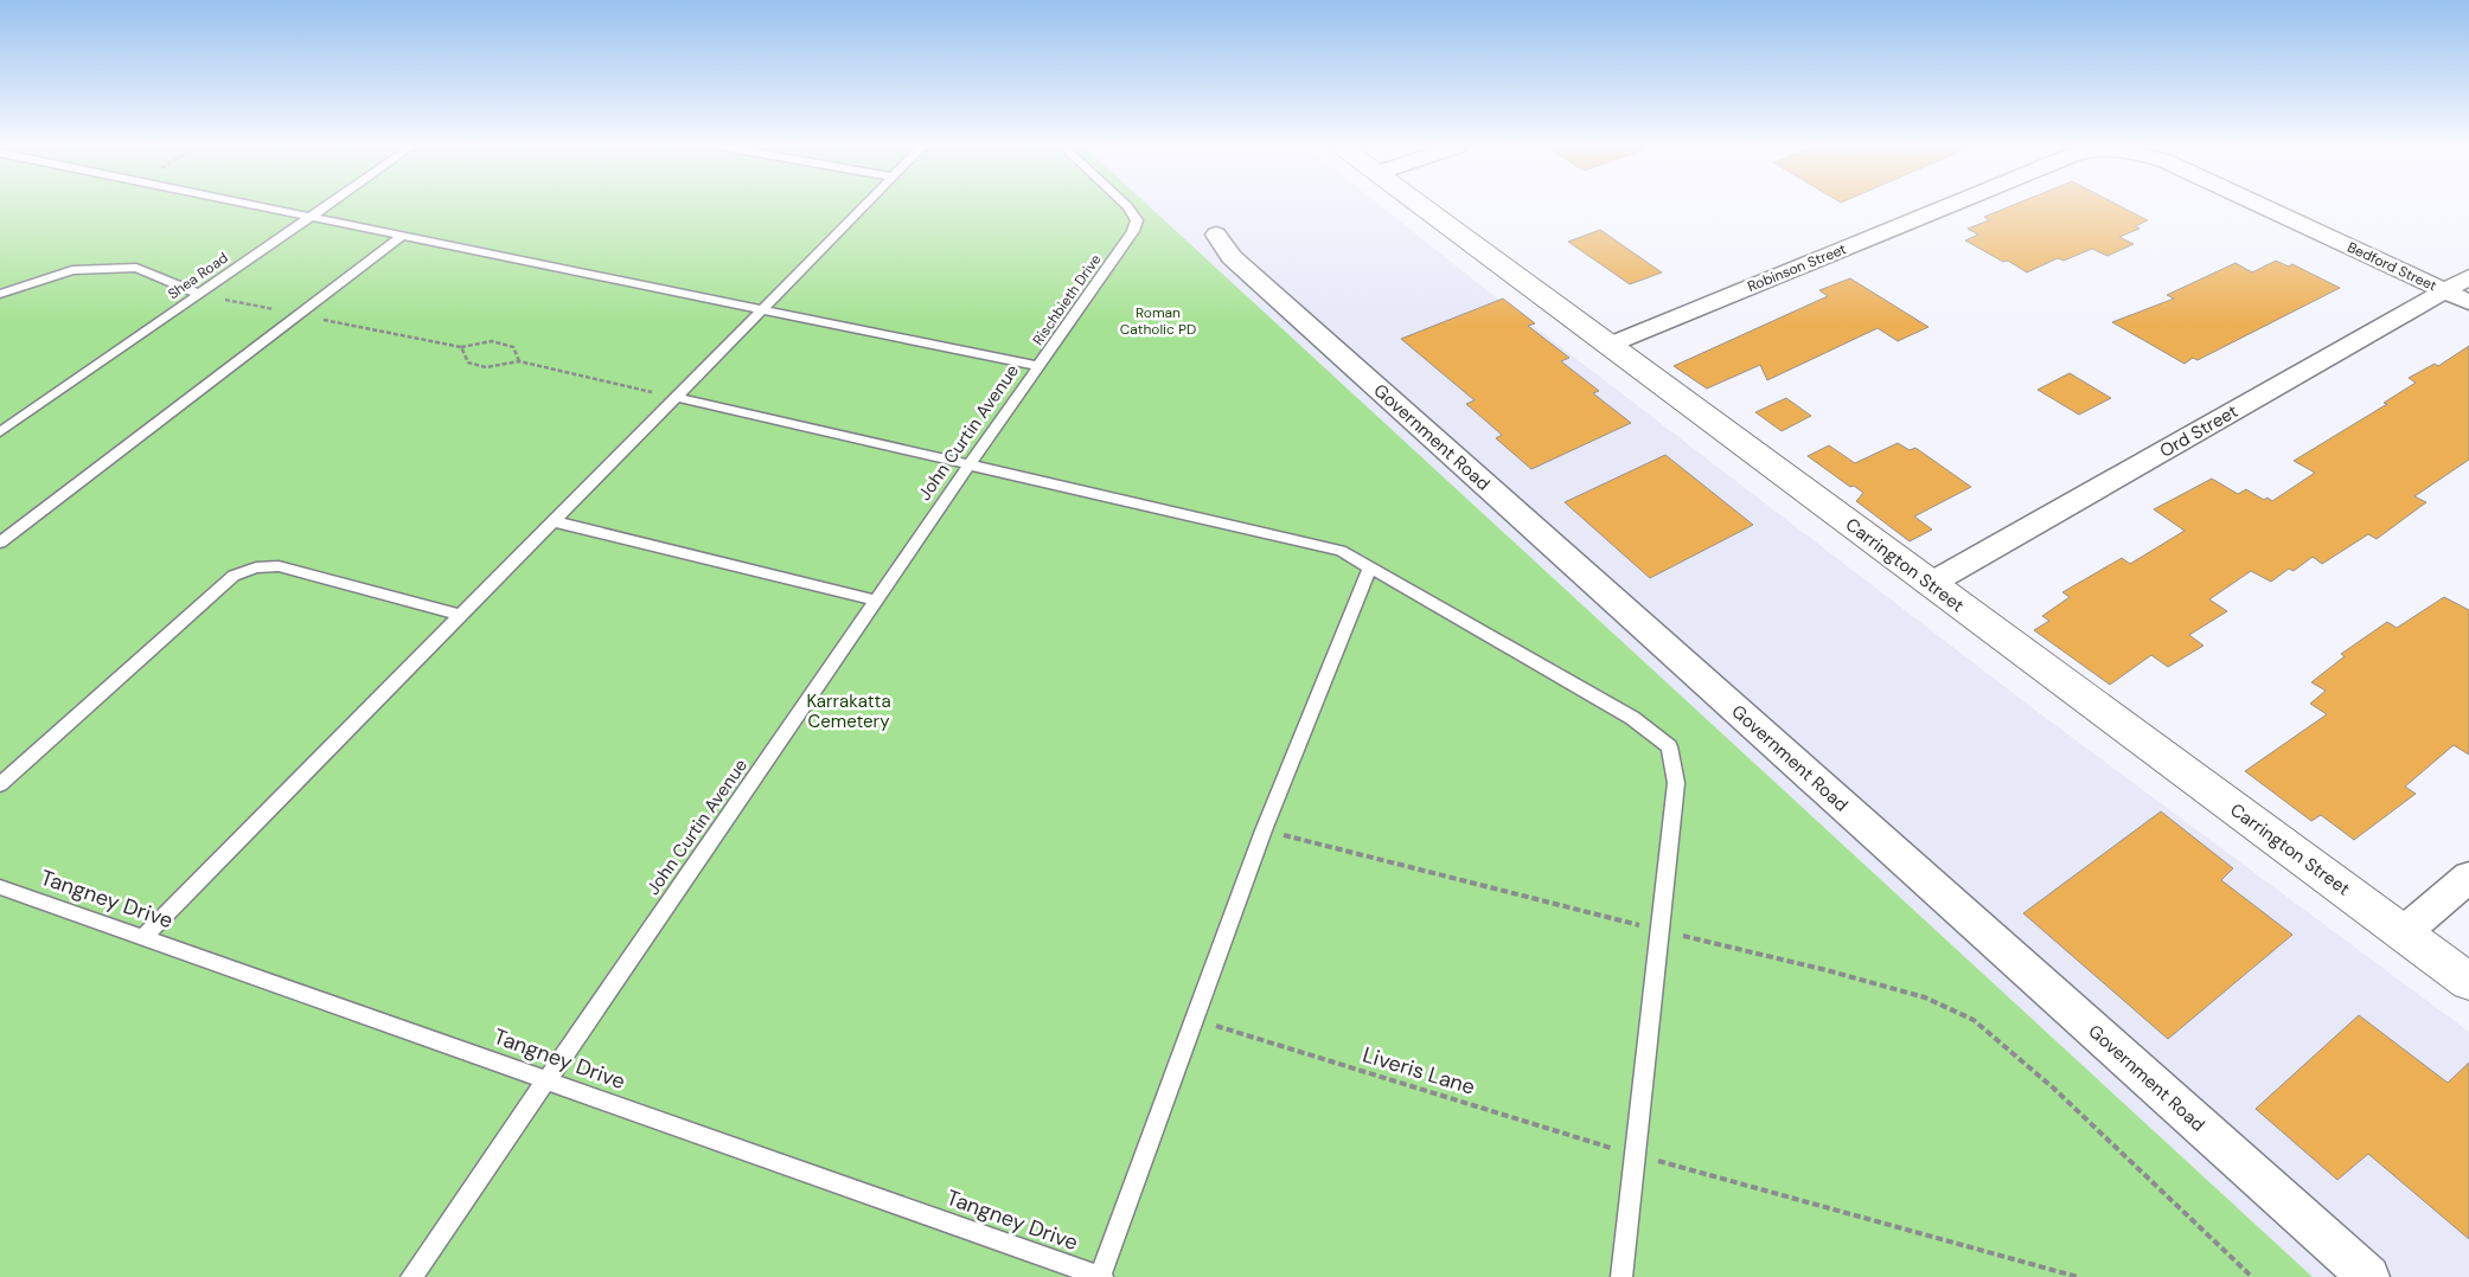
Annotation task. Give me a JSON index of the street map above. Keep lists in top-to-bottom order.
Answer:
{
  "streets": {
    "street": [
      "Bedford Street",
      "Robinson Street",
      "Ord Street",
      "Government Road",
      "Carrington Street"
    ],
    "lane": [
      "Shea Road",
      "Rischbieth Drive",
      "John Curtin Avenue",
      "Tangney Drive"
    ],
    "path": ["Liveris Lane"]
  },
  "crossings": [
    ["Bedford Street", "Ord Street"],
    ["Robinson Street", "Carrington Street"],
    ["Shea Road", "John Curtin Avenue"],
    ["Rischbieth Drive", "John Curtin Avenue"],
    ["Ord Street", "Carrington Street"],
    ["John Curtin Avenue", "Tangney Drive"]
  ],
  "parks": ["Roman Catholic PD", "Karrakatta Cemetery"]
}
